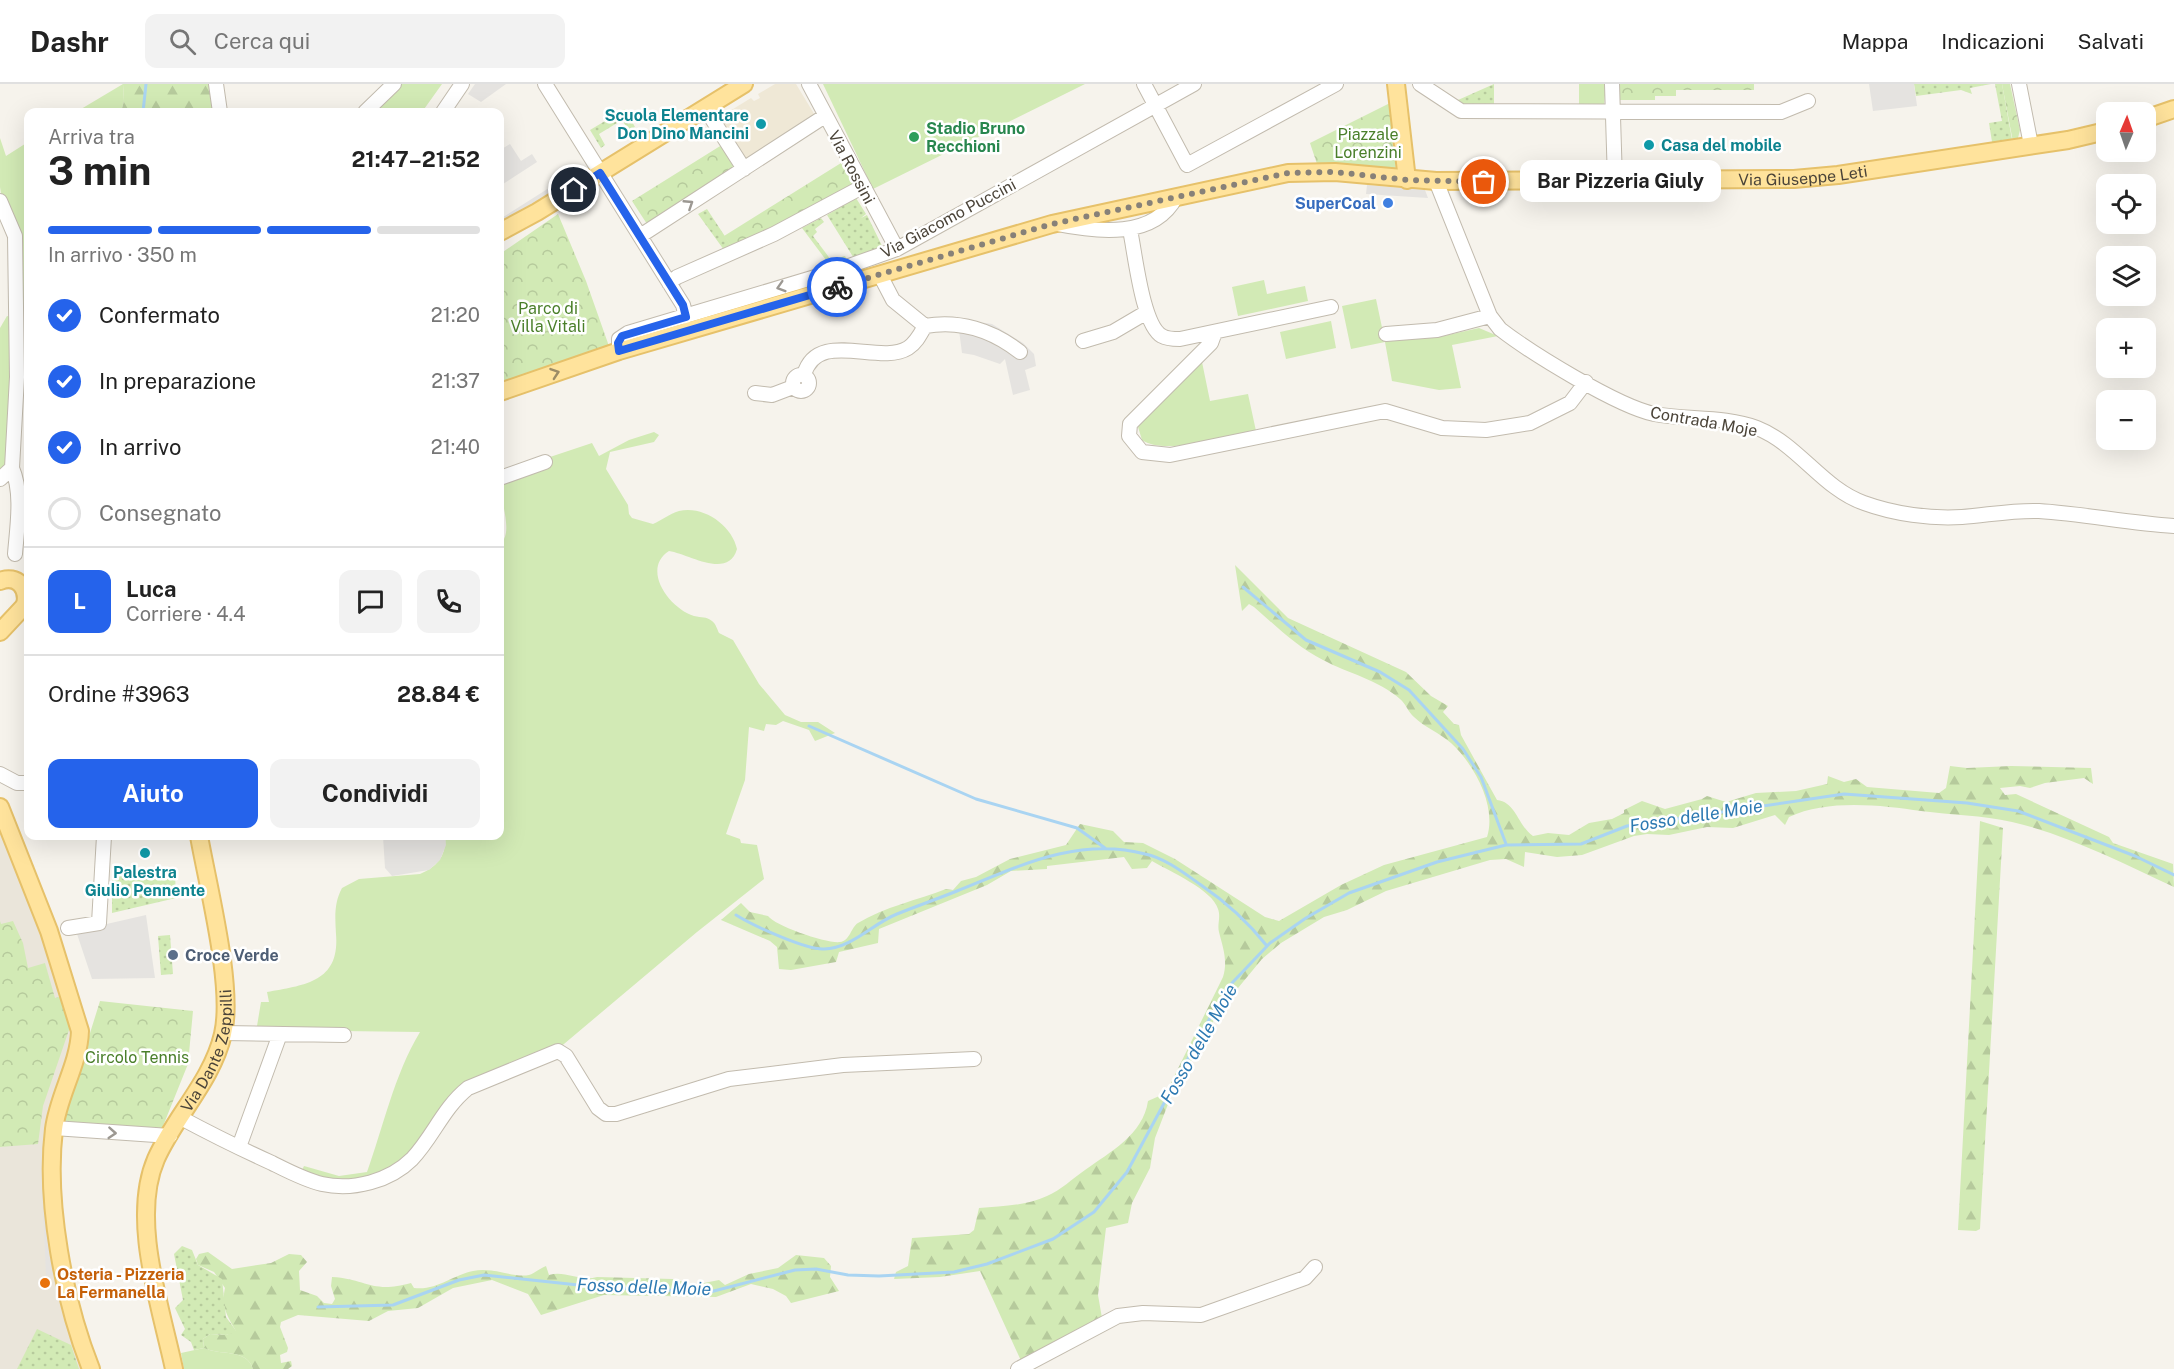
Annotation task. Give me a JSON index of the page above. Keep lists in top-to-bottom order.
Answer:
{
  "streets": {
    "main road": ["Via Giuseppe Leti", "Via Dante Zeppilli"],
    "street": ["Via Rossini", "Via Giacomo Puccini", "Contrada Moje"]
  },
  "crossings": [
    ["Via Rossini", "Via Giacomo Puccini"],
    ["Via Giuseppe Leti", "Via Giacomo Puccini"],
    ["Via Giuseppe Leti", "Contrada Moje"]
  ],
  "water": ["Fosso delle Moie"],
  "parks": ["Piazzale Lorenzini", "Parco di Villa Vitali", "Circolo Tennis"],
  "places": [
    "Scuola Elementare Don Dino Mancini",
    "Stadio Bruno Recchioni",
    "Casa del mobile",
    "Bar Pizzeria Giuly",
    "SuperCoal",
    "Palestra Giulio Pennente",
    "Croce Verde",
    "Osteria - Pizzeria La Fermanella"
  ],
  "north": "top",
  "page": {
    "header": "Dashr",
    "search": "Cerca qui",
    "nav": ["Mappa", "Indicazioni", "Salvati"],
    "map_buttons": ["+", "−"],
    "heading": ["3 min", "Arriva tra", "21:47–21:52"],
    "panel": [
      "Luca",
      "Corriere · 4.4",
      "Ordine #3963",
      "28.84 €"
    ],
    "bubble": "Bar Pizzeria Giuly",
    "bar": "In arrivo · 350 m",
    "list": [
      ["Confermato", "21:20"],
      ["In preparazione", "21:37"],
      ["In arrivo", "21:40"],
      "Consegnato"
    ],
    "round": "L",
    "buttons": ["Aiuto", "Condividi"]
  }
}
